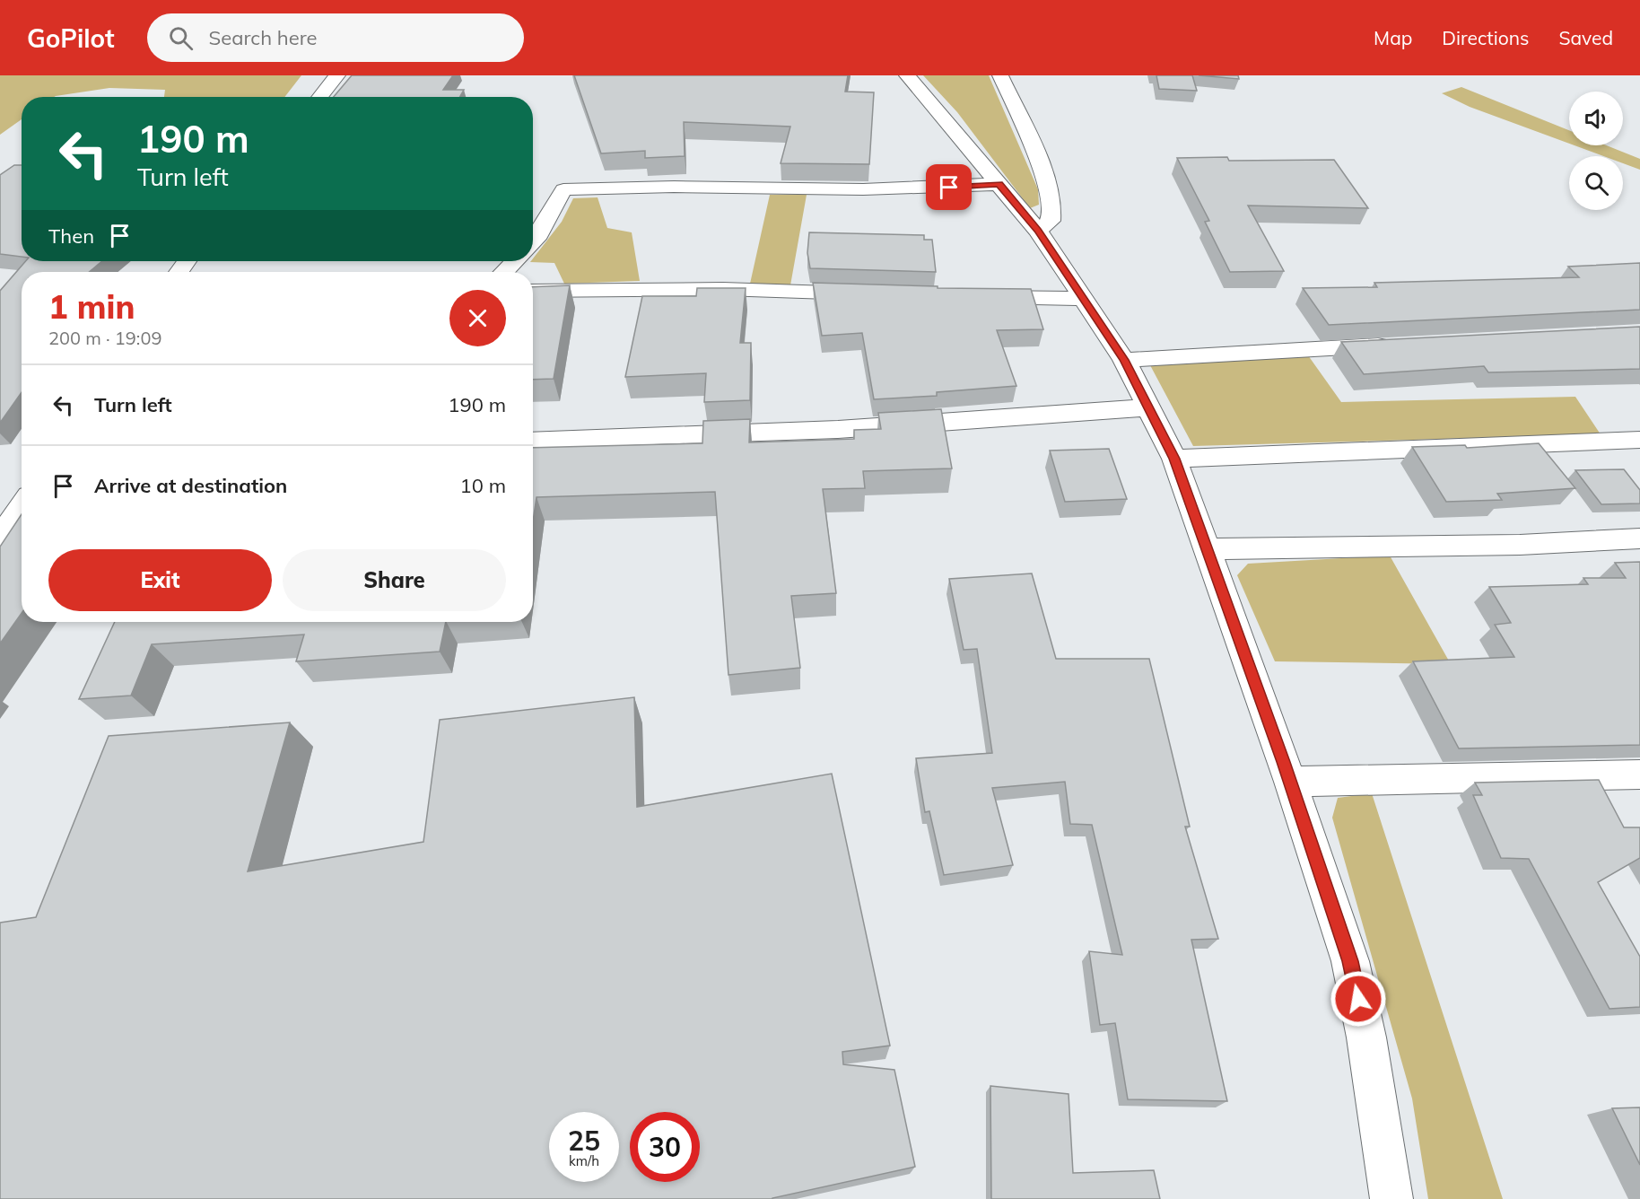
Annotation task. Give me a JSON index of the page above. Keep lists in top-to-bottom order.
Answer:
{
  "page": {
    "header": "GoPilot",
    "search": "Search here",
    "nav": ["Map", "Directions", "Saved"],
    "turn": ["190 m", "Turn left"],
    "then": "Then",
    "heading": ["1 min", "200 m · 19:09"],
    "list": [
      {
        "name": "Turn left",
        "value": "190 m"
      },
      {
        "name": "Arrive at destination",
        "value": "10 m"
      }
    ],
    "buttons": ["Exit", "Share"],
    "speed": "25 km/h",
    "limit": "30"
  }
}
